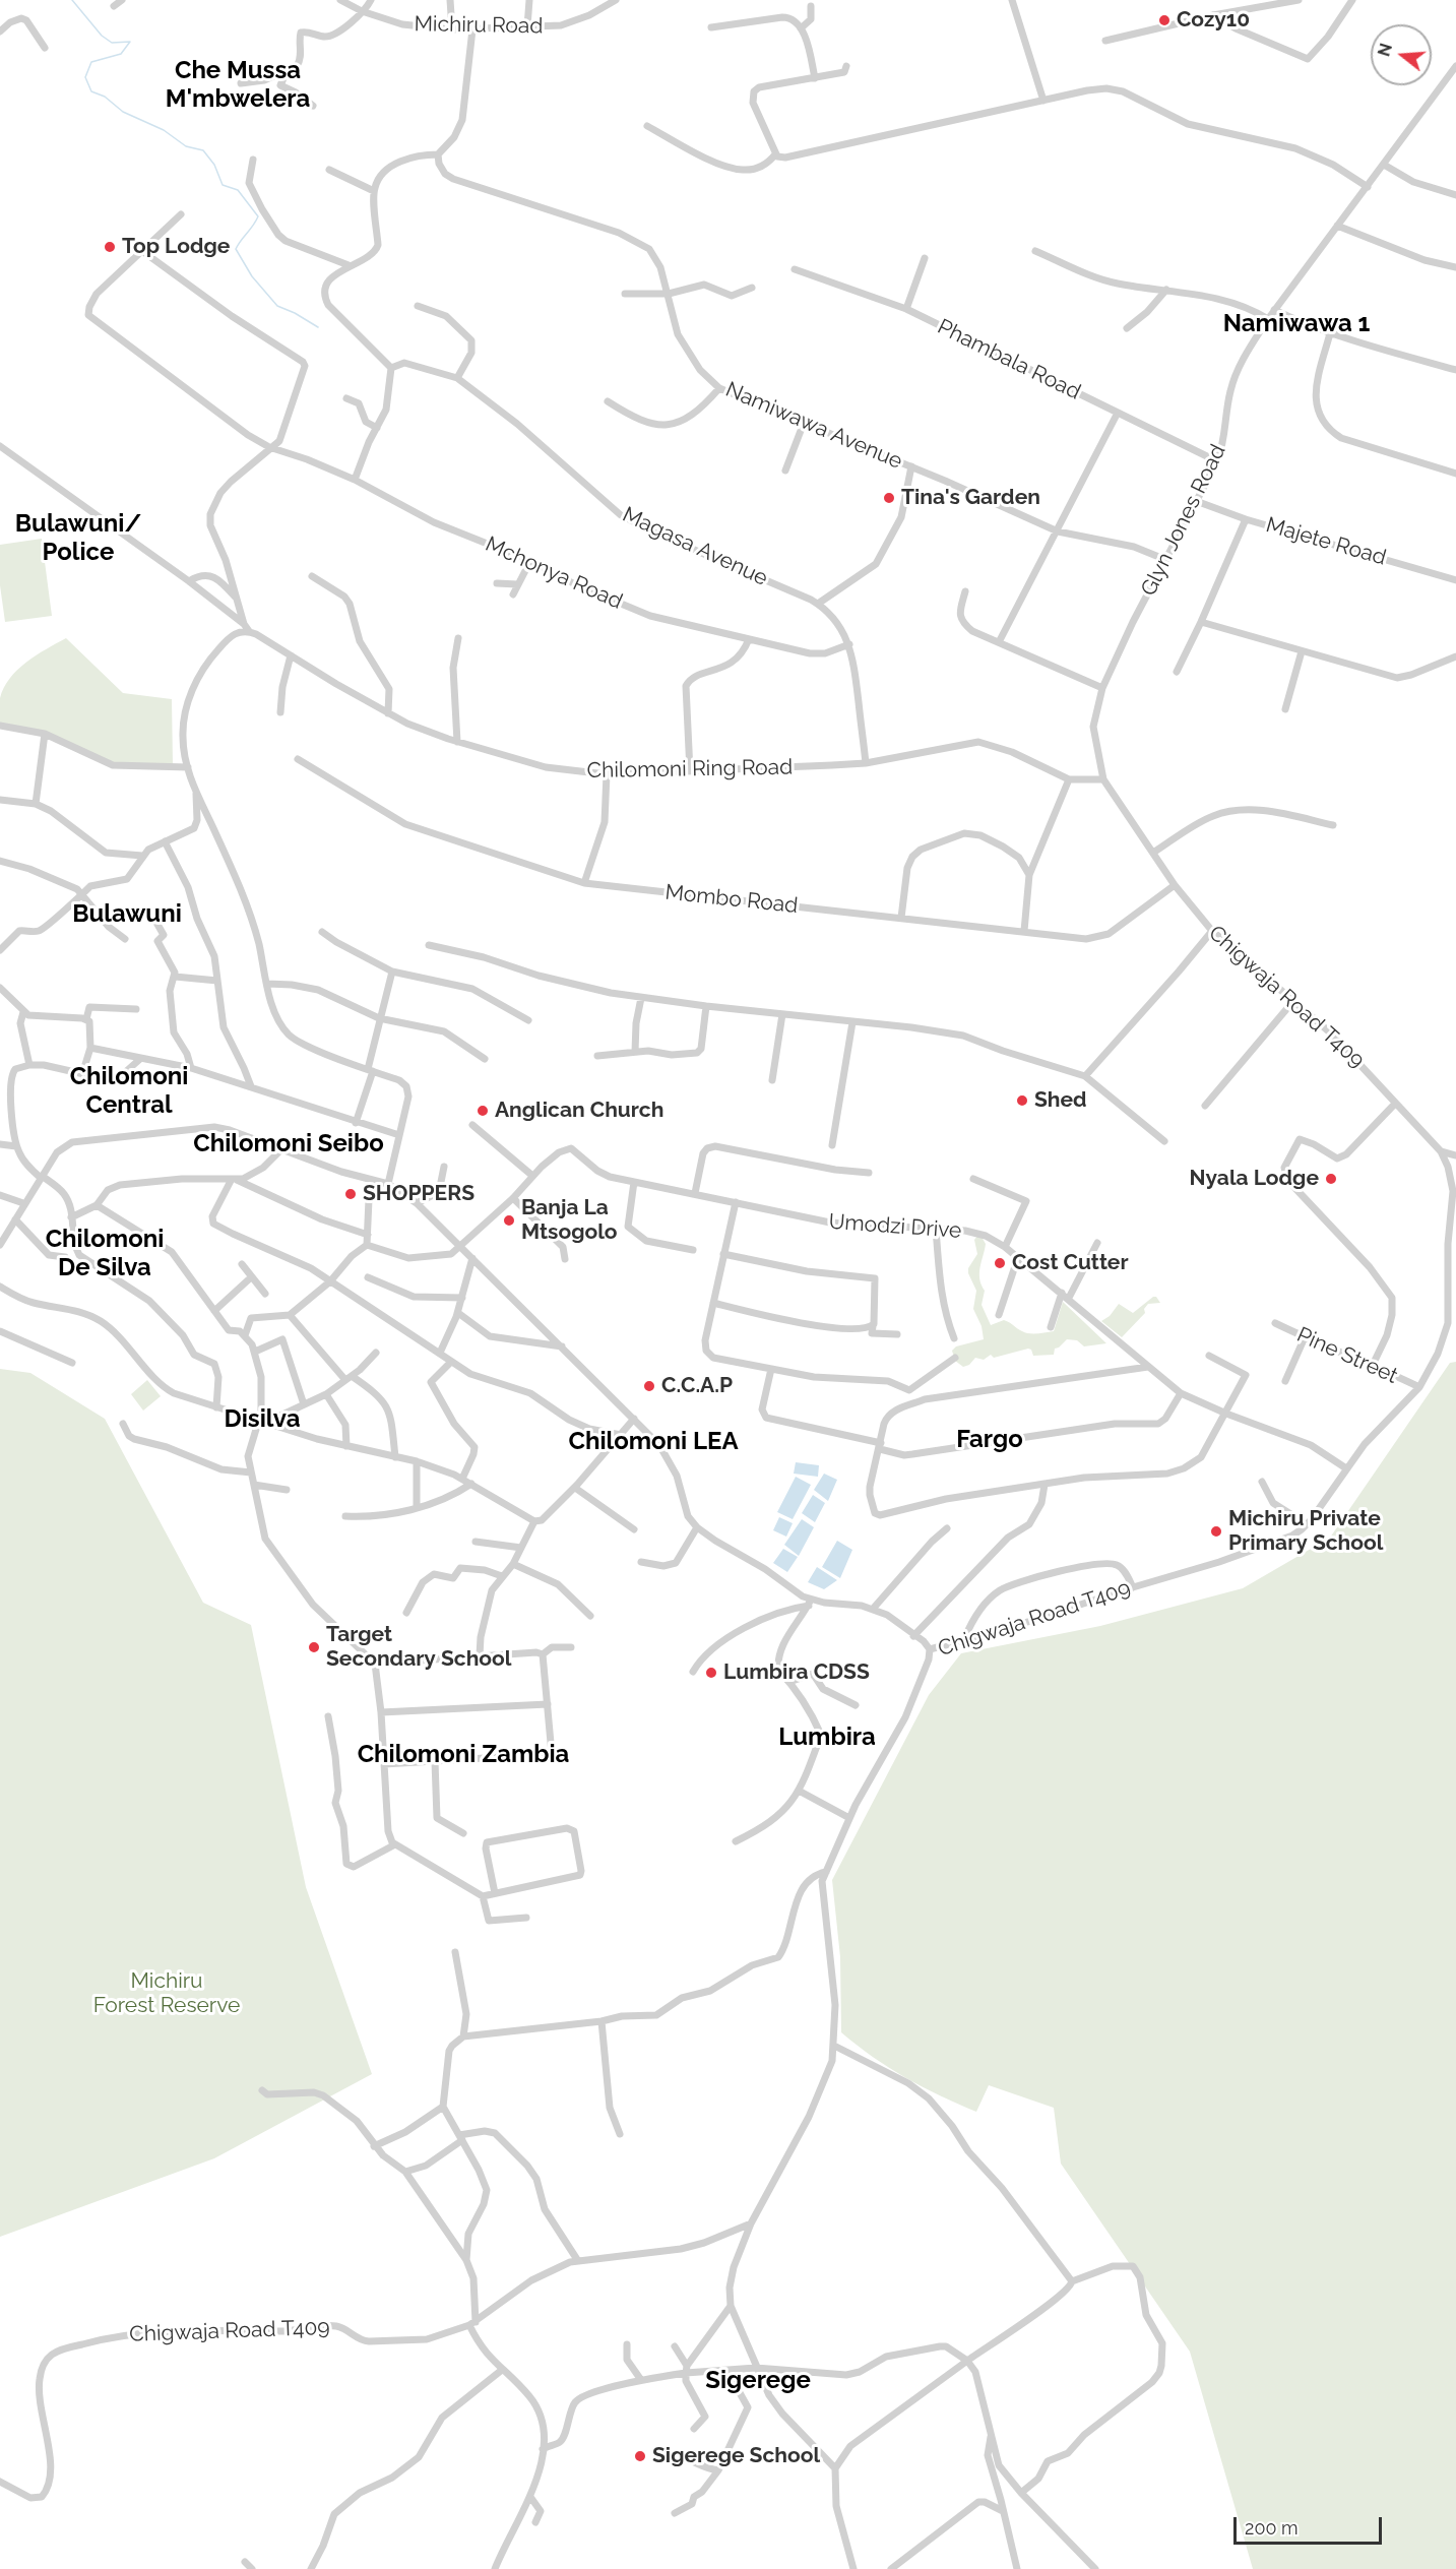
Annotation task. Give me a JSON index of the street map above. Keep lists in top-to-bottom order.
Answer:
{
  "streets": {
    "street": [
      "Michiru Road",
      "Phambala Road",
      "Namiwawa Avenue",
      "Glyn Jones Road",
      "Majete Road",
      "Magasa Avenue",
      "Mchonya Road",
      "Chilomoni Ring Road",
      "Mombo Road",
      "Chigwaja Road T409",
      "Umodzi Drive",
      "Pine Street"
    ]
  },
  "crossings": [
    ["Phambala Road", "Glyn Jones Road"],
    ["Namiwawa Avenue", "Glyn Jones Road"],
    ["Glyn Jones Road", "Majete Road"],
    ["Glyn Jones Road", "Chilomoni Ring Road"],
    ["Glyn Jones Road", "Chigwaja Road T409"],
    ["Magasa Avenue", "Mchonya Road"],
    ["Magasa Avenue", "Chilomoni Ring Road"],
    ["Chilomoni Ring Road", "Chigwaja Road T409"],
    ["Mombo Road", "Chigwaja Road T409"],
    ["Chigwaja Road T409", "Umodzi Drive"],
    ["Chigwaja Road T409", "Pine Street"]
  ],
  "districts": [
    "Che Mussa M'mbwelera",
    "Namiwawa 1",
    "Bulawuni/ Police",
    "Bulawuni",
    "Chilomoni Central",
    "Chilomoni Seibo",
    "Chilomoni De Silva",
    "Disilva",
    "Fargo",
    "Chilomoni LEA",
    "Lumbira",
    "Chilomoni Zambia",
    "Sigerege"
  ],
  "parks": ["Michiru Forest Reserve"],
  "places": [
    "Cozy10",
    "Top Lodge",
    "Tina's Garden",
    "Shed",
    "Anglican Church",
    "Nyala Lodge",
    "SHOPPERS",
    "Banja La Mtsogolo",
    "Cost Cutter",
    "C.C.A.P",
    "Michiru Private Primary School",
    "Target Secondary School",
    "Lumbira CDSS",
    "Sigerege School"
  ],
  "scale_bar": "200 m",
  "north": "left"
}
